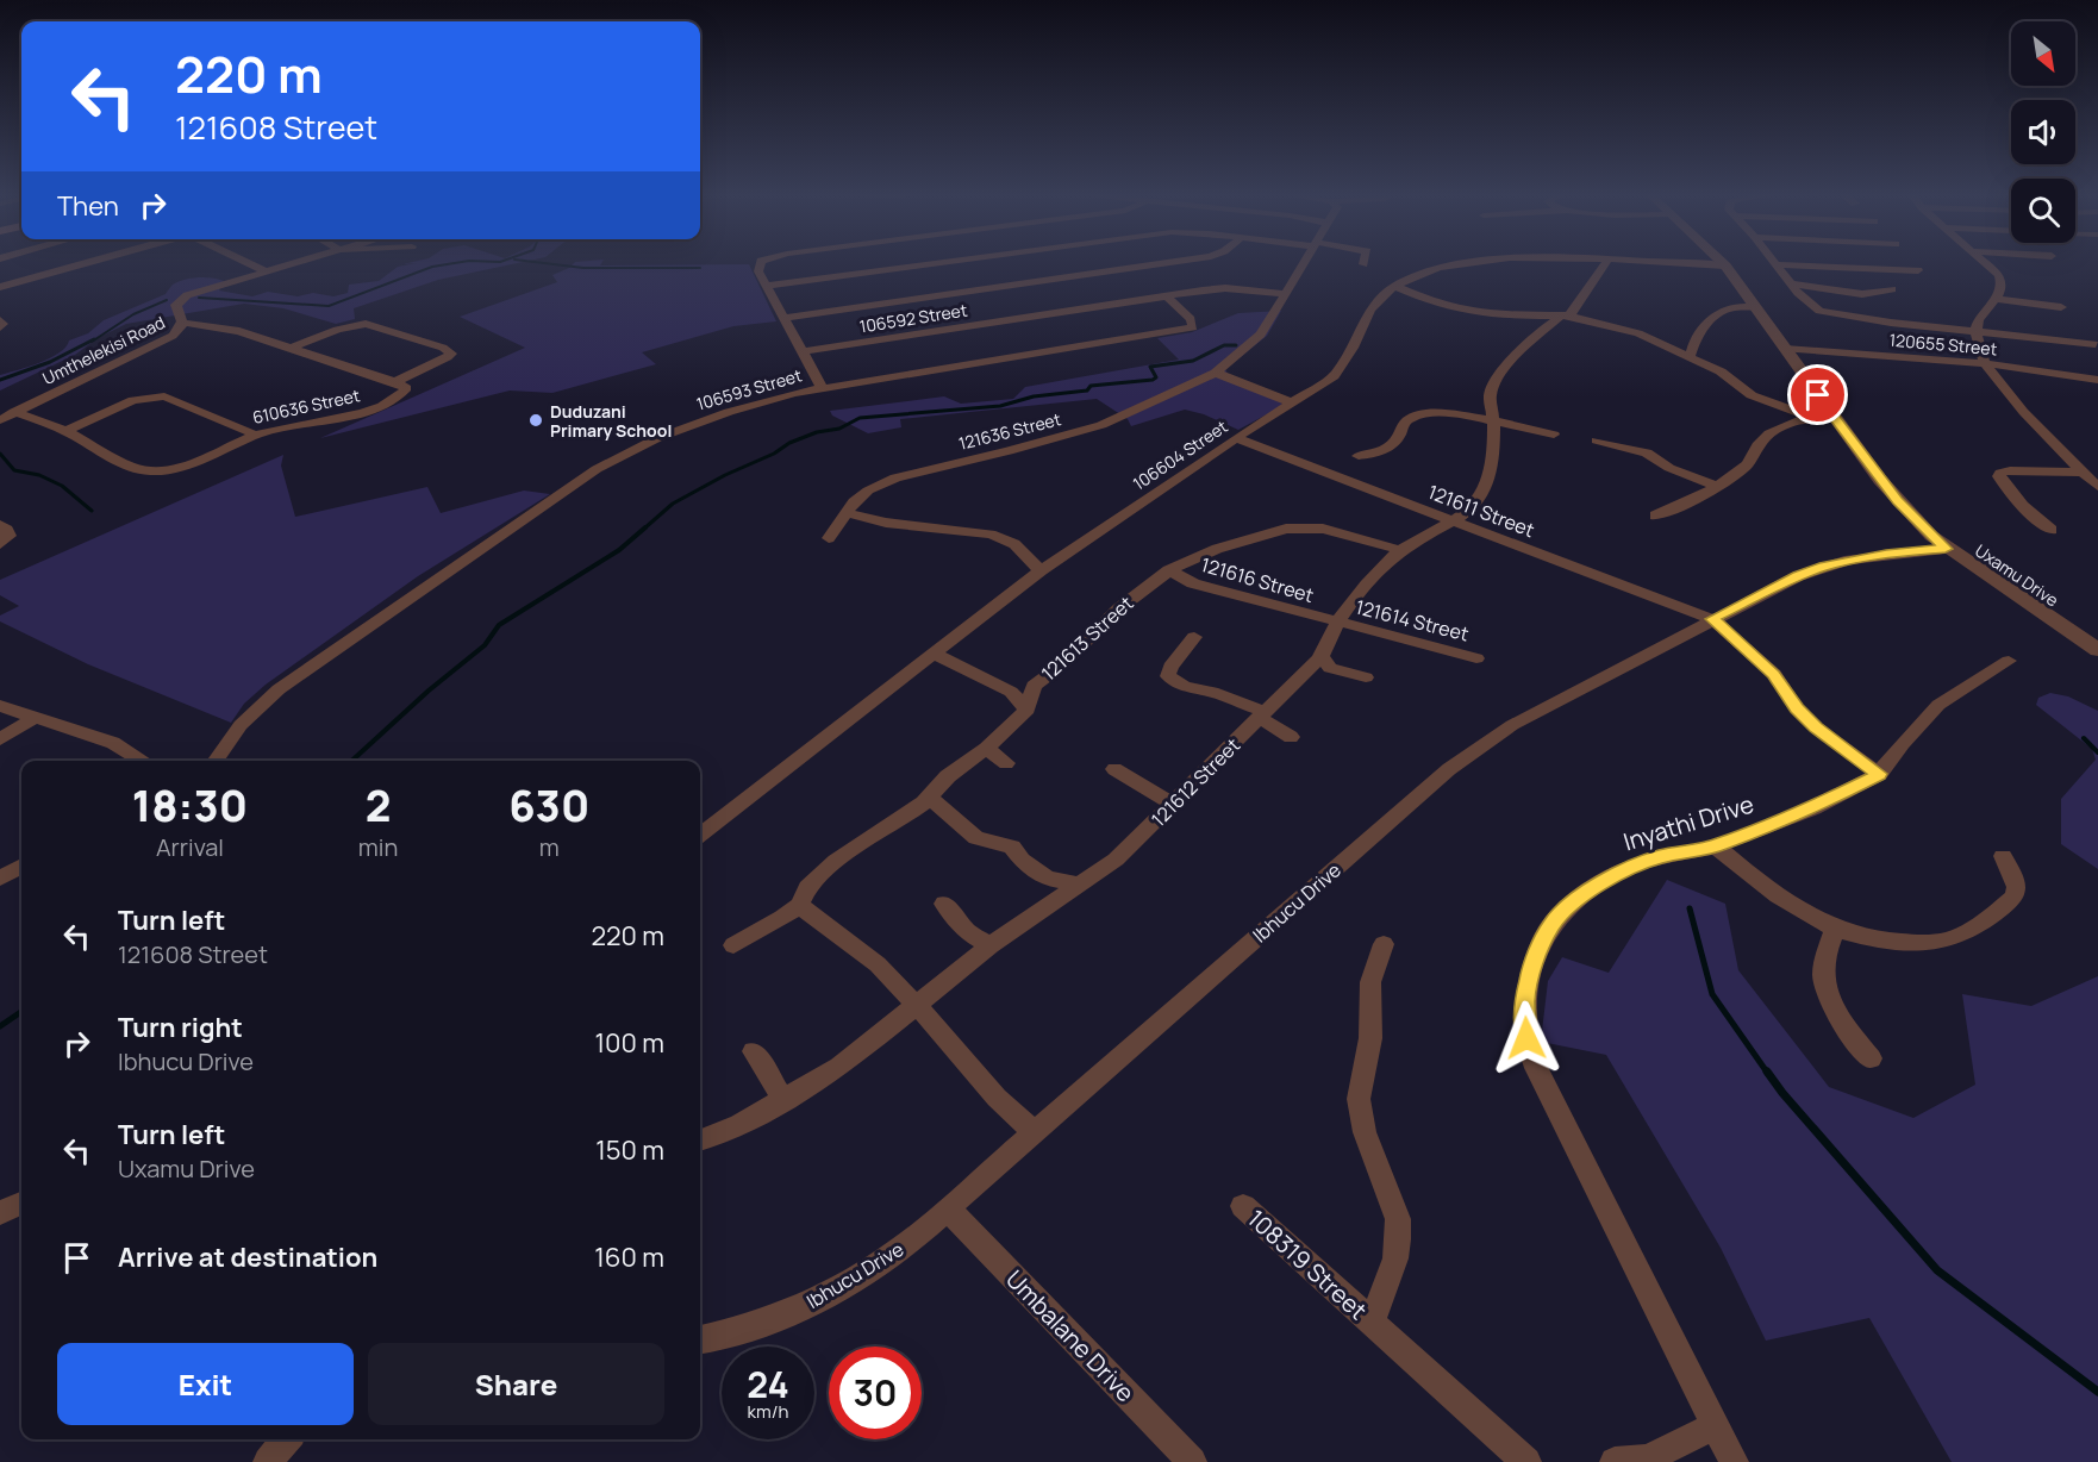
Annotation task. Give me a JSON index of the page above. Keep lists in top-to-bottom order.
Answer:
{
  "streets": {
    "street": [
      "106592 Street",
      "120655 Street",
      "Umthelekisi Road",
      "106593 Street",
      "610636 Street",
      "121636 Street",
      "106604 Street",
      "121611 Street",
      "Uxamu Drive",
      "121616 Street",
      "121614 Street",
      "121613 Street",
      "121612 Street",
      "Inyathi Drive",
      "Ibhucu Drive",
      "108319 Street",
      "Umbalane Drive"
    ]
  },
  "crossings": [
    ["106592 Street", "106593 Street"],
    ["106592 Street", "121636 Street"],
    ["120655 Street", "Uxamu Drive"],
    ["Umthelekisi Road", "610636 Street"],
    ["106604 Street", "121611 Street"],
    ["106604 Street", "Uxamu Drive"],
    ["121611 Street", "121612 Street"],
    ["121611 Street", "Ibhucu Drive"],
    ["Uxamu Drive", "Ibhucu Drive"],
    ["121616 Street", "121614 Street"],
    ["121616 Street", "121613 Street"],
    ["121616 Street", "121612 Street"],
    ["121614 Street", "121612 Street"],
    ["121613 Street", "121612 Street"],
    ["Ibhucu Drive", "Umbalane Drive"]
  ],
  "places": ["Duduzani Primary School"],
  "north": "bottom right",
  "page": {
    "turn": ["220 m", "121608 Street"],
    "then": "Then",
    "eta": [
      "18:30",
      "Arrival",
      "2",
      "min",
      "630",
      "m"
    ],
    "list": [
      {
        "name": "Turn left",
        "note": "121608 Street",
        "value": "220 m"
      },
      {
        "name": "Turn right",
        "note": "Ibhucu Drive",
        "value": "100 m"
      },
      {
        "name": "Turn left",
        "note": "Uxamu Drive",
        "value": "150 m"
      },
      {
        "name": "Arrive at destination",
        "value": "160 m"
      }
    ],
    "buttons": ["Exit", "Share"],
    "speed": "24 km/h",
    "limit": "30"
  }
}
